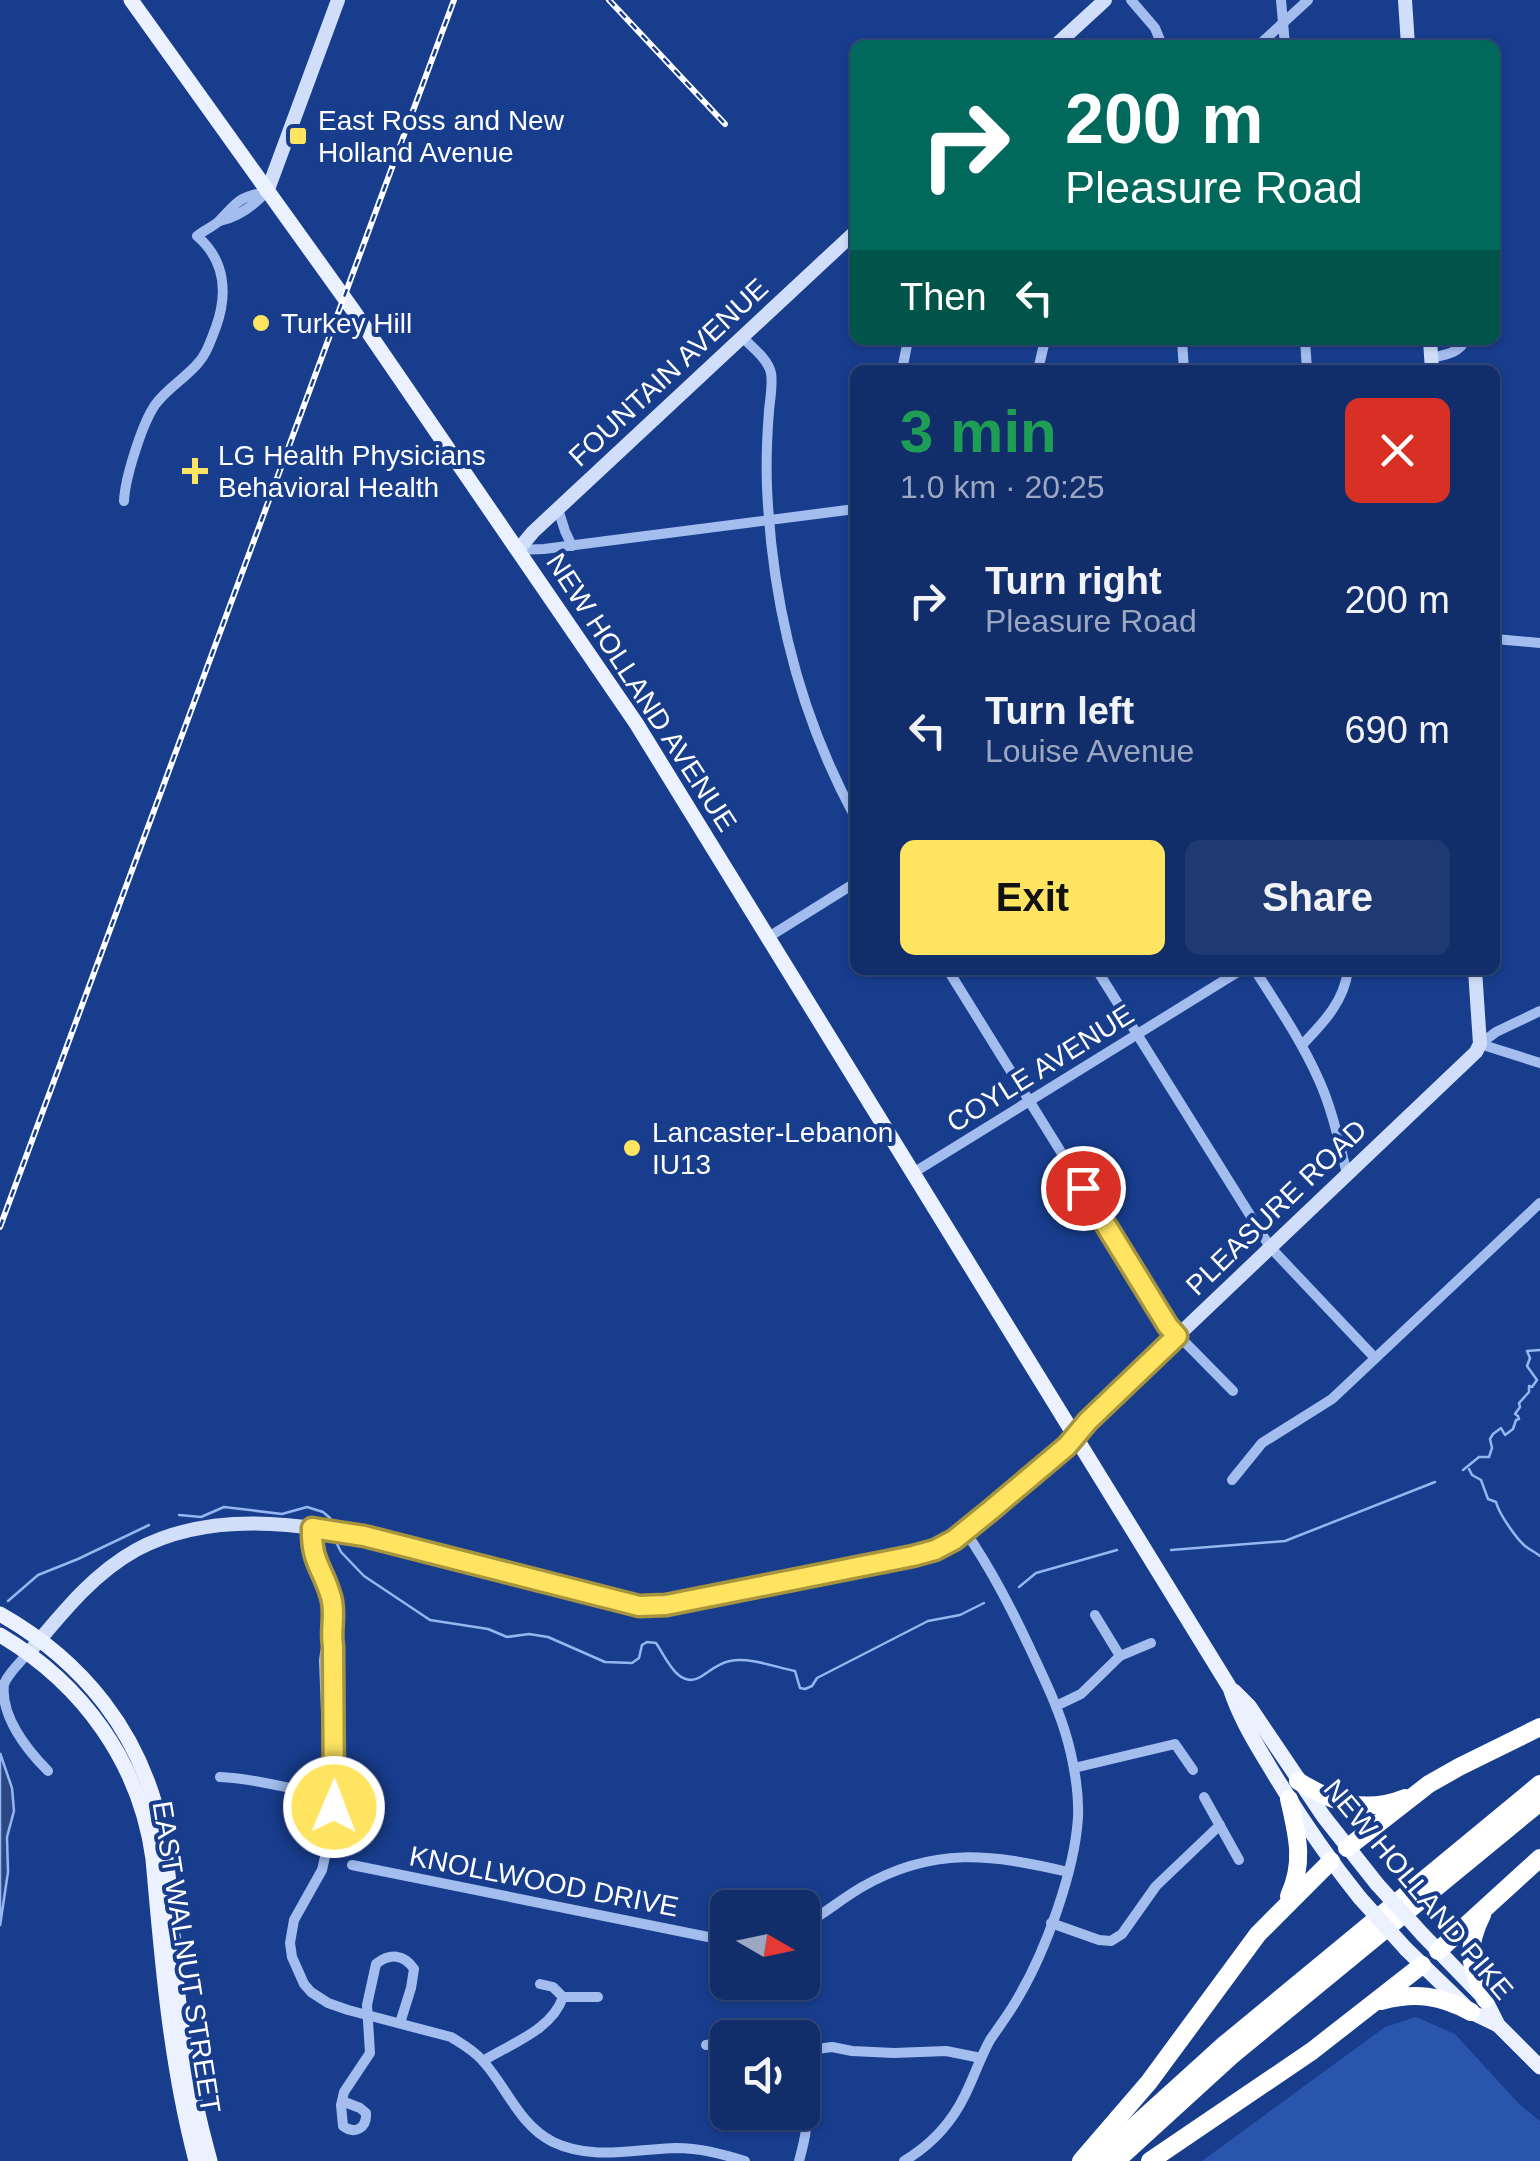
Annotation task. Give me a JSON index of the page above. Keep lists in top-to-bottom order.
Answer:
{
  "streets": {
    "main road": ["NEW HOLLAND AVENUE", "NEW HOLLAND PIKE", "EAST WALNUT STREET"],
    "street": [
      "FOUNTAIN AVENUE",
      "COYLE AVENUE",
      "PLEASURE ROAD",
      "KNOLLWOOD DRIVE"
    ]
  },
  "crossings": [
    ["FOUNTAIN AVENUE", "NEW HOLLAND AVENUE"],
    ["NEW HOLLAND AVENUE", "COYLE AVENUE"],
    ["NEW HOLLAND AVENUE", "PLEASURE ROAD"],
    ["NEW HOLLAND AVENUE", "NEW HOLLAND PIKE"],
    ["PLEASURE ROAD", "NEW HOLLAND PIKE"],
    ["PLEASURE ROAD", "EAST WALNUT STREET"]
  ],
  "places": {
    "transit": ["East Ross and New Holland Avenue"],
    "other": ["Turkey Hill", "Lancaster-Lebanon IU13"],
    "health": ["LG Health Physicians Behavioral Health"]
  },
  "north": "right",
  "page": {
    "turn": ["200 m", "Pleasure Road"],
    "then": "Then",
    "heading": ["3 min", "1.0 km · 20:25"],
    "list": [
      {
        "name": "Turn right",
        "note": "Pleasure Road",
        "value": "200 m"
      },
      {
        "name": "Turn left",
        "note": "Louise Avenue",
        "value": "690 m"
      }
    ],
    "buttons": ["Exit", "Share"]
  }
}
